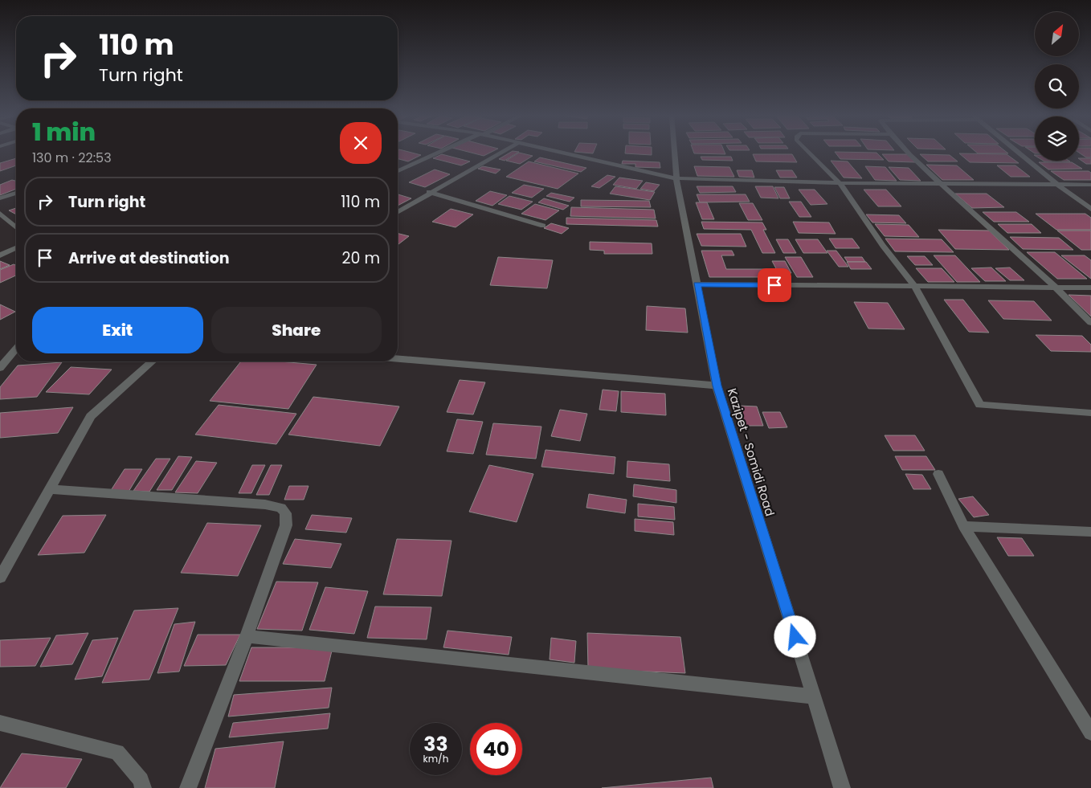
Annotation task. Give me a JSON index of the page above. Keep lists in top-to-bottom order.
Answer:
{
  "streets": {
    "street": ["Kazipet - Somidi Road"]
  },
  "north": "top right",
  "page": {
    "turn": ["110 m", "Turn right"],
    "heading": ["1 min", "130 m · 22:53"],
    "list": [
      {
        "name": "Turn right",
        "value": "110 m"
      },
      {
        "name": "Arrive at destination",
        "value": "20 m"
      }
    ],
    "buttons": ["Exit", "Share"],
    "speed": "33 km/h",
    "limit": "40"
  }
}
